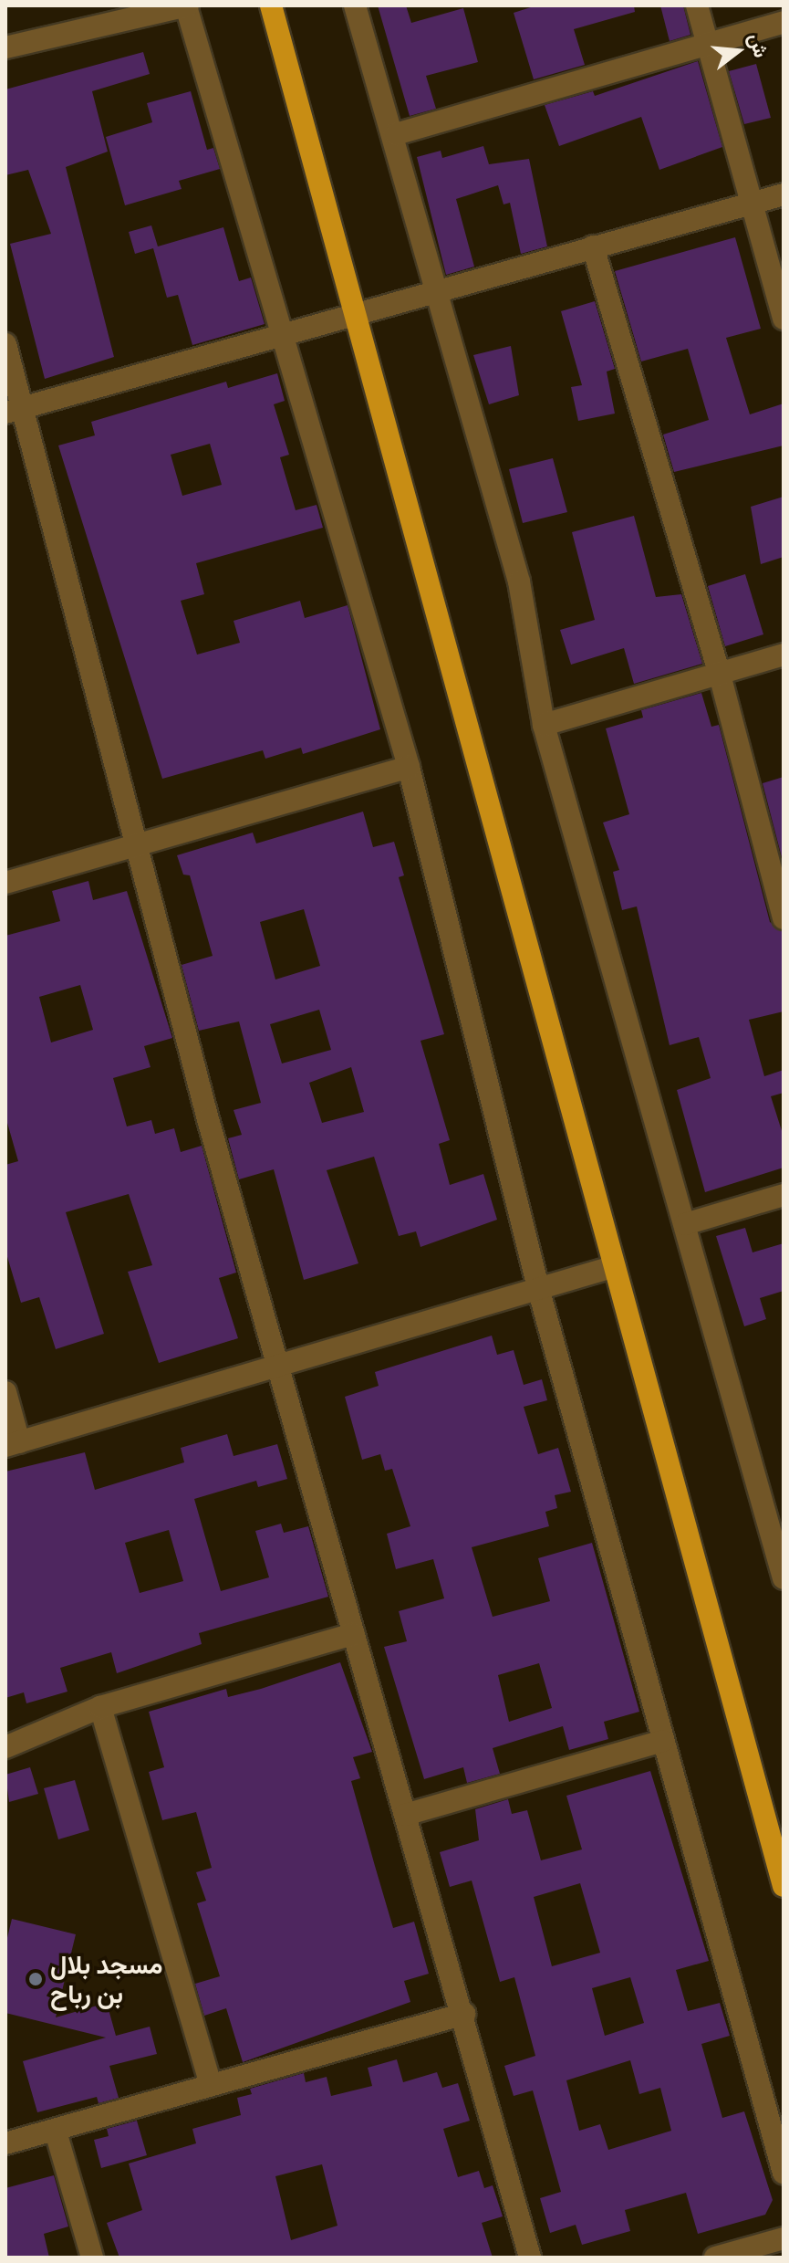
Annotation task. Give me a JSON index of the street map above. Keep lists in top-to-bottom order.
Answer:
{
  "places": ["مسجد بلال بن رباح"],
  "north": "right"
}
